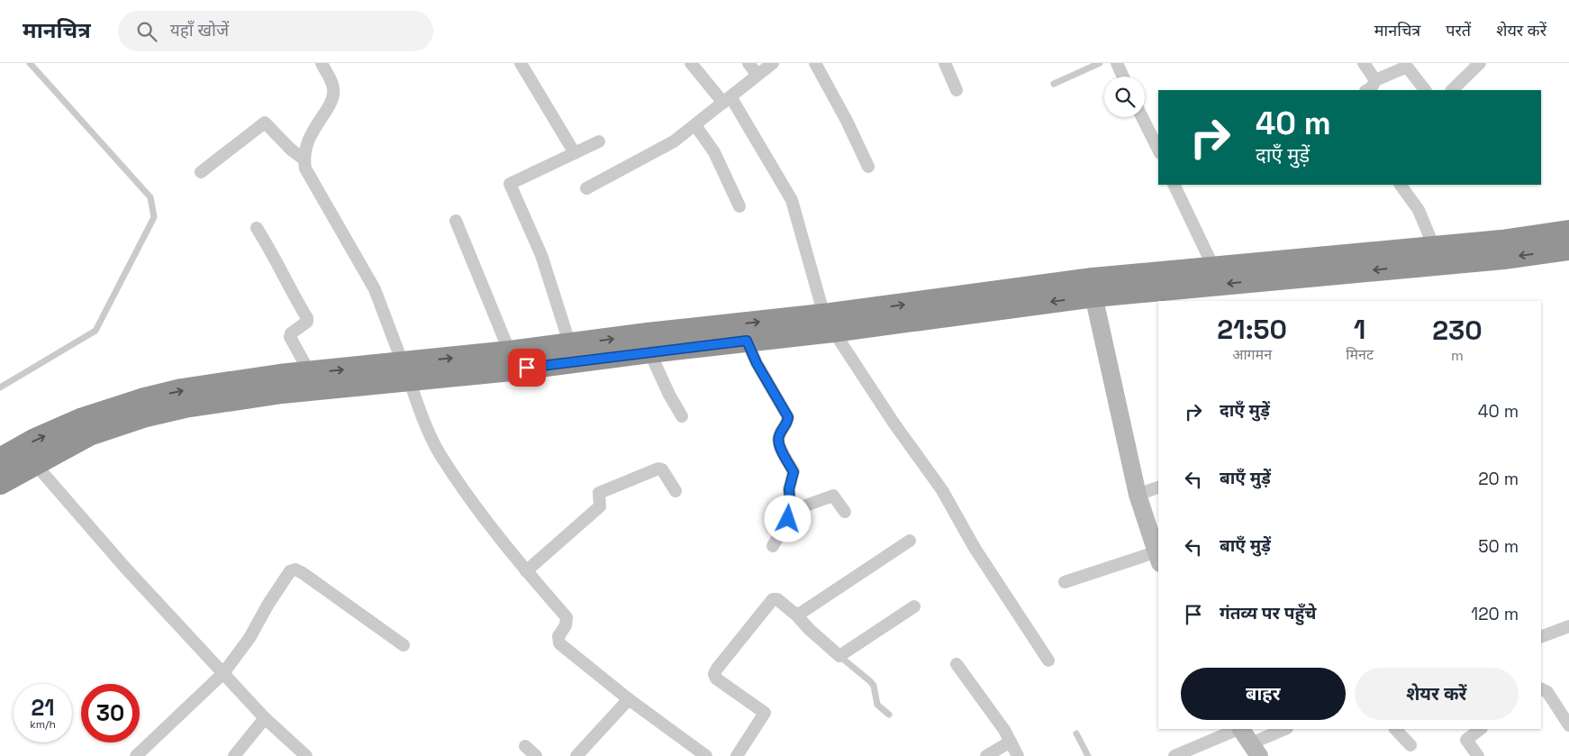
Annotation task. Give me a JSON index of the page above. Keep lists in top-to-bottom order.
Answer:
{
  "page": {
    "header": "मानचित्र",
    "search": "यहाँ खोजें",
    "nav": ["मानचित्र", "परतें", "शेयर करें"],
    "turn": ["40 m", "दाएँ मुड़ें"],
    "eta": [
      "21:50",
      "आगमन",
      "1",
      "मिनट",
      "230",
      "m"
    ],
    "list": [
      {
        "name": "दाएँ मुड़ें",
        "value": "40 m"
      },
      {
        "name": "बाएँ मुड़ें",
        "value": "20 m"
      },
      {
        "name": "बाएँ मुड़ें",
        "value": "50 m"
      },
      {
        "name": "गंतव्य पर पहुँचे",
        "value": "120 m"
      }
    ],
    "buttons": ["बाहर", "शेयर करें"],
    "speed": "21 km/h",
    "limit": "30"
  }
}
